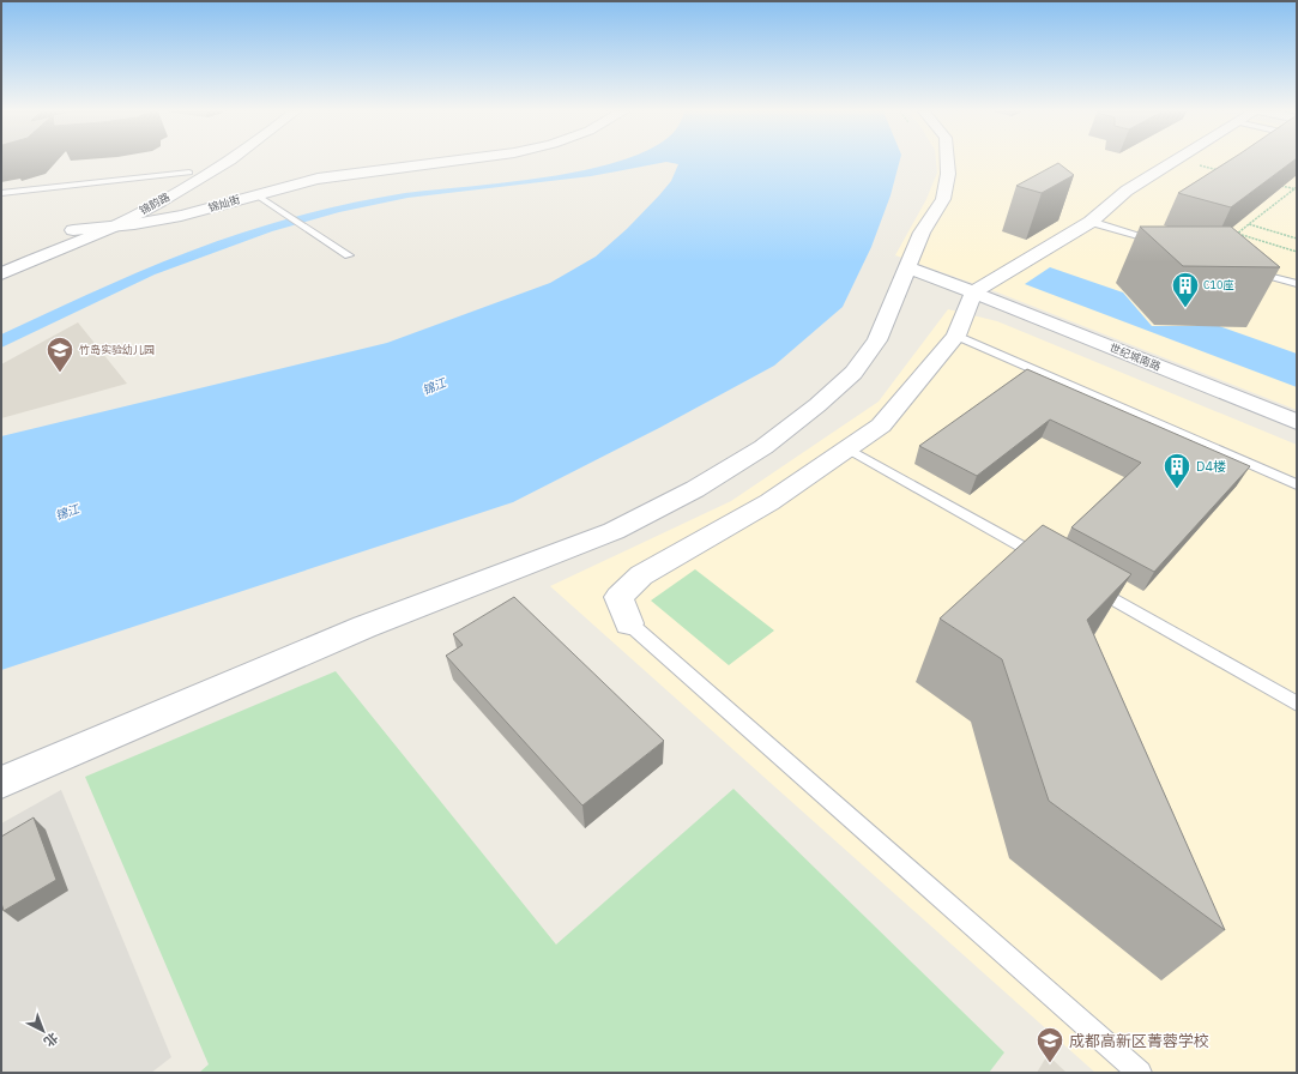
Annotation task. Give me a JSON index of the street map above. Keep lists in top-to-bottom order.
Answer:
{
  "streets": {
    "street": ["锦韵路", "锦灿街", "世纪城南路"]
  },
  "crossings": [
    ["锦韵路", "锦灿街"]
  ],
  "water": ["锦江"],
  "places": {
    "building": ["C10座", "D4楼"],
    "school or university": ["竹岛实验幼儿园", "成都高新区菁蓉学校"]
  },
  "north": "bottom right"
}
